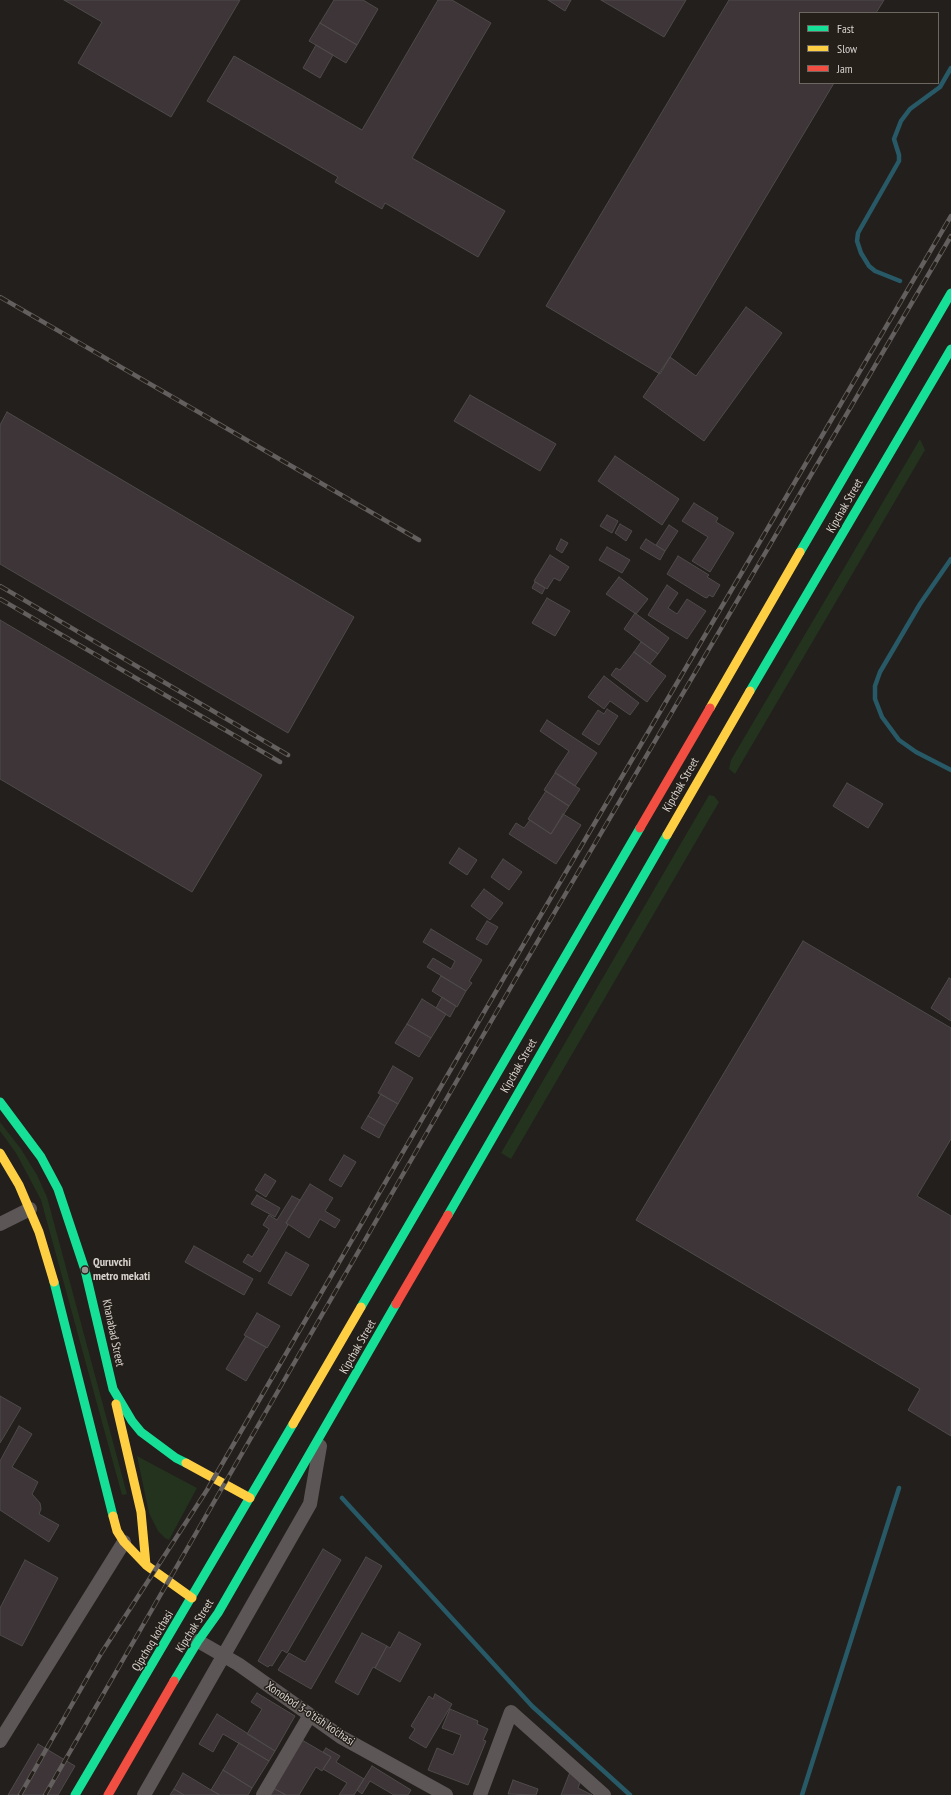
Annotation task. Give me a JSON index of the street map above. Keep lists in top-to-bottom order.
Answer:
{
  "streets": {
    "main road": ["Kipchak Street", "Khanabad Street", "Qipchoq ko'chasi"],
    "street": ["Xonobod 3-o'tish ko'chasi"]
  },
  "crossings": [
    ["Kipchak Street", "Khanabad Street"],
    ["Kipchak Street", "Qipchoq ko'chasi"],
    ["Kipchak Street", "Xonobod 3-o'tish ko'chasi"],
    ["Khanabad Street", "Qipchoq ko'chasi"]
  ],
  "places": ["Quruvchi metro mekati"],
  "legend": ["Fast", "Slow", "Jam"]
}
